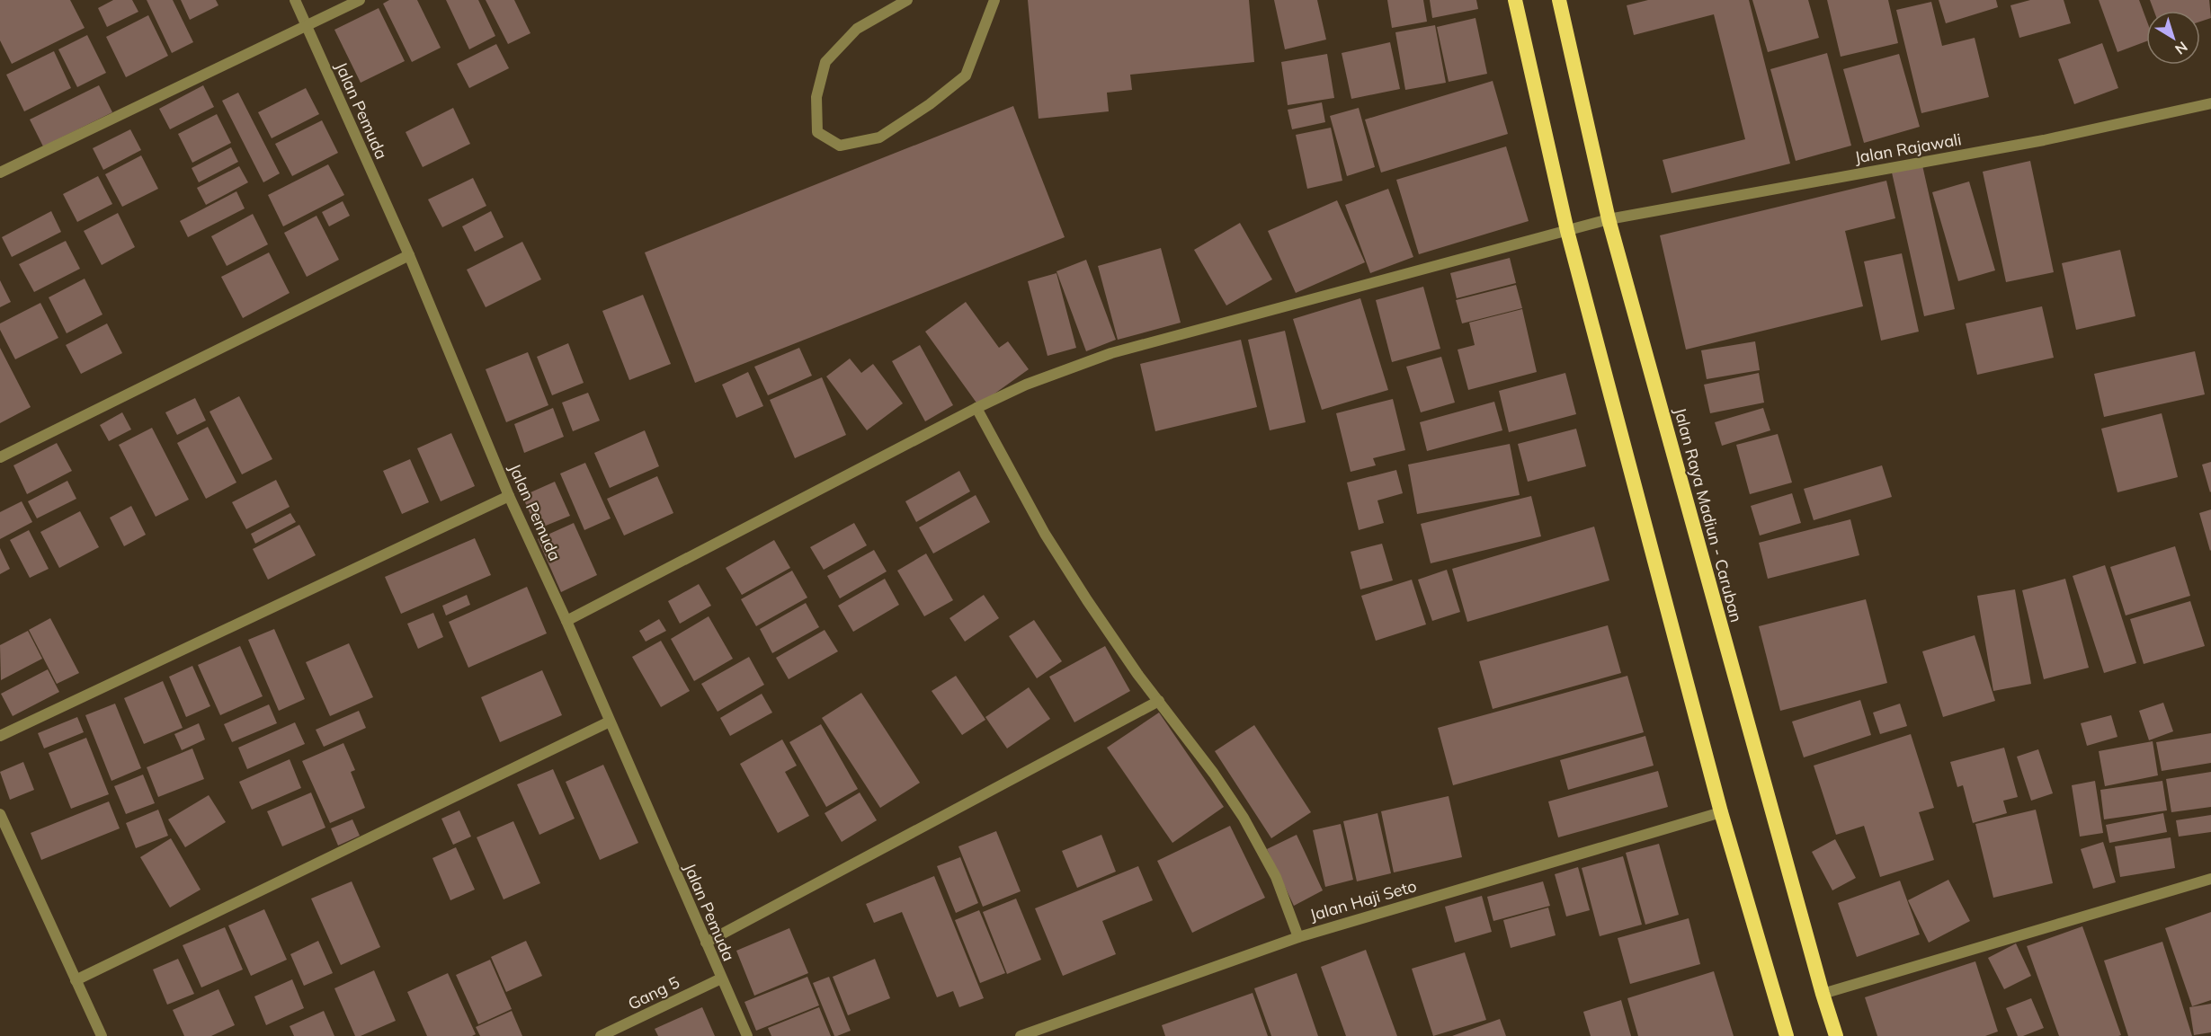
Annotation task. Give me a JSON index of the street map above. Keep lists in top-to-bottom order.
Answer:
{
  "streets": {
    "highway": ["Jalan Raya Madiun - Caruban"],
    "street": [
      "Jalan Pemuda",
      "Jalan Rajawali",
      "Jalan Haji Seto",
      "Gang 5"
    ]
  },
  "crossings": [
    ["Jalan Pemuda", "Jalan Rajawali"],
    ["Jalan Pemuda", "Gang 5"],
    ["Jalan Rajawali", "Jalan Raya Madiun - Caruban"]
  ],
  "north": "bottom right"
}
